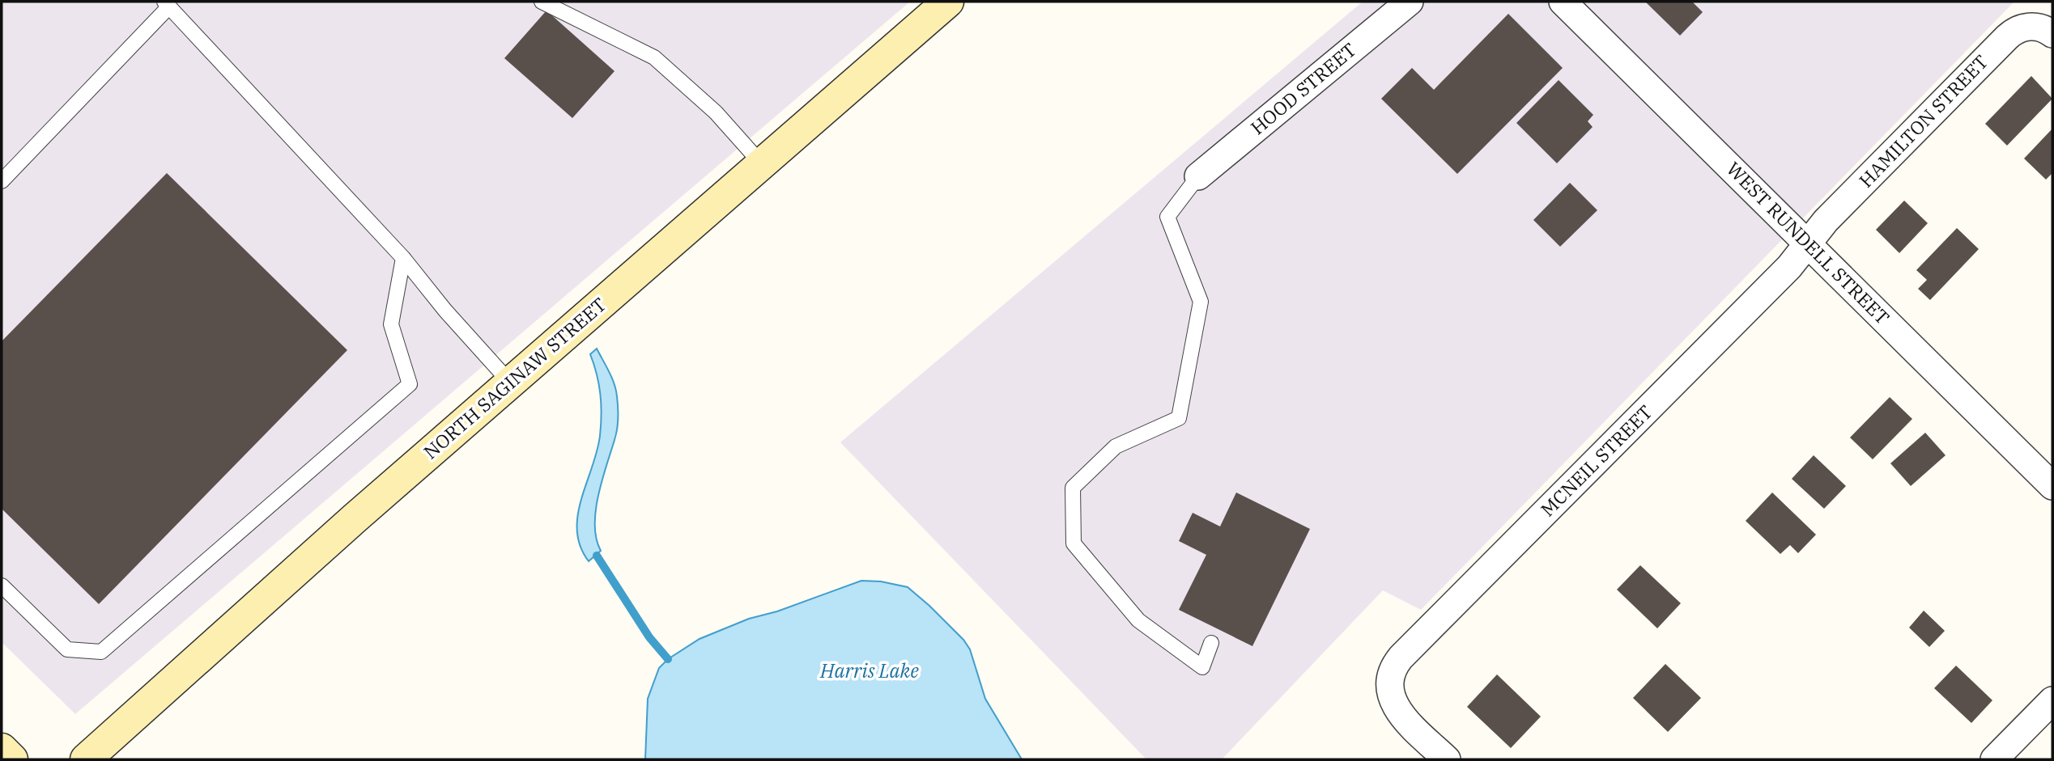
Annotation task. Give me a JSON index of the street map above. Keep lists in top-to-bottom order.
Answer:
{
  "streets": {
    "street": [
      "HOOD STREET",
      "HAMILTON STREET",
      "WEST RUNDELL STREET",
      "NORTH SAGINAW STREET",
      "MCNEIL STREET"
    ]
  },
  "crossings": [
    ["HAMILTON STREET", "WEST RUNDELL STREET"],
    ["HAMILTON STREET", "MCNEIL STREET"],
    ["WEST RUNDELL STREET", "MCNEIL STREET"]
  ],
  "water": ["Harris Lake"]
}
